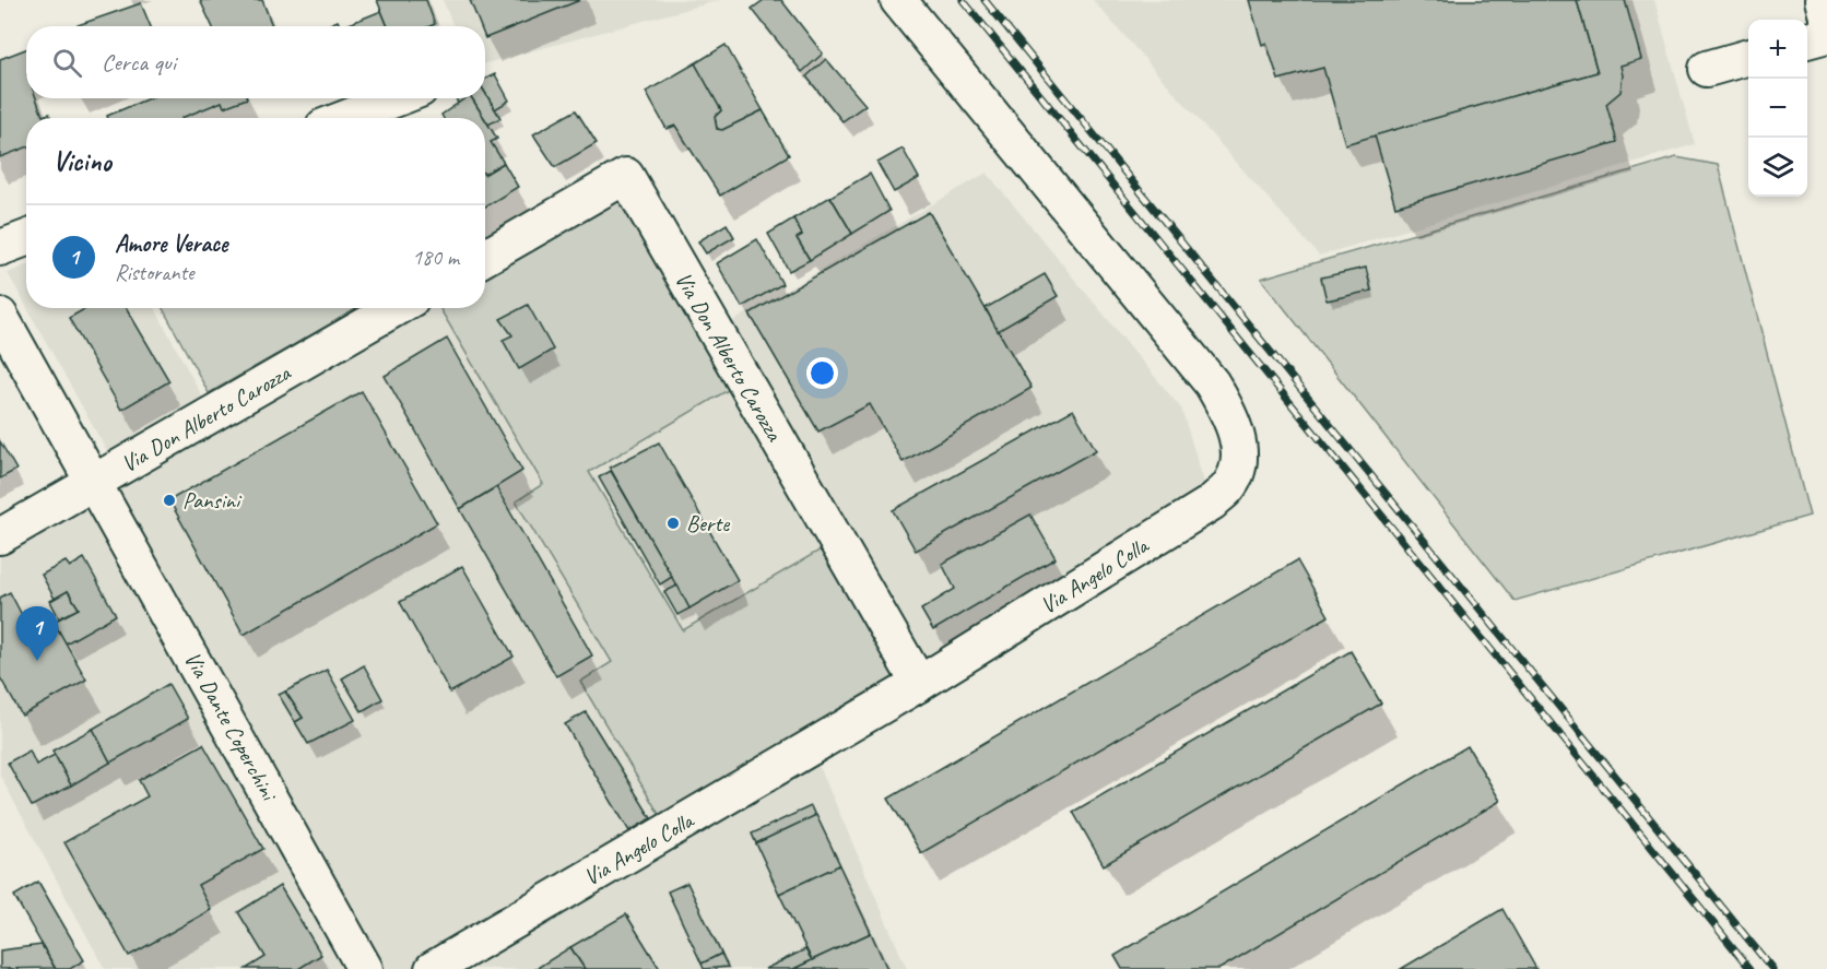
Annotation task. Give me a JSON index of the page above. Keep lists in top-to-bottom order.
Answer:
{
  "streets": {
    "street": ["Via Don Alberto Carozza", "Via Angelo Colla", "Via Dante Coperchini"]
  },
  "crossings": [
    ["Via Don Alberto Carozza", "Via Angelo Colla"],
    ["Via Don Alberto Carozza", "Via Dante Coperchini"]
  ],
  "places": ["Pansini", "Berte"],
  "page": {
    "map_buttons": ["+", "−"],
    "search": "Cerca qui",
    "heading": "Vicino",
    "list": [
      {
        "mark": "1",
        "name": "Amore Verace",
        "note": "Ristorante",
        "value": "180 m"
      }
    ],
    "pins": "1"
  }
}
